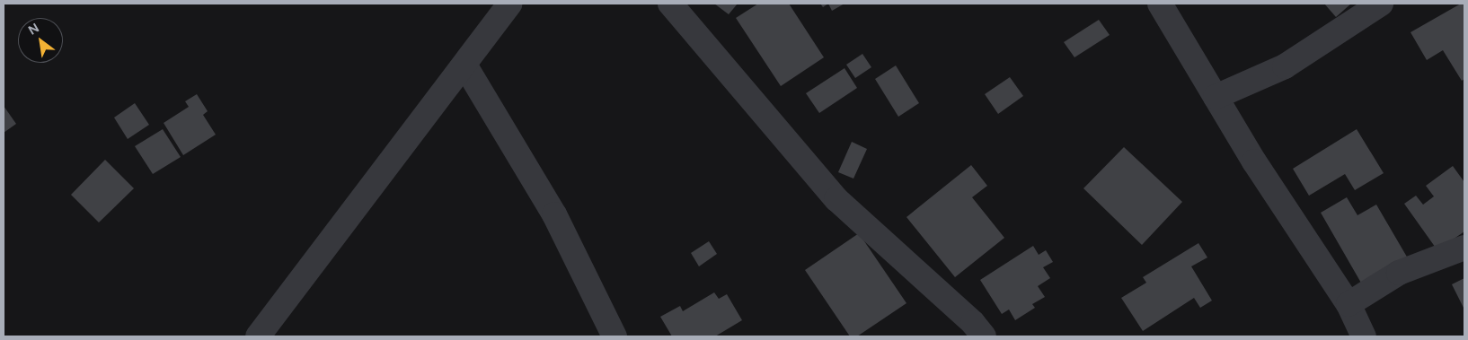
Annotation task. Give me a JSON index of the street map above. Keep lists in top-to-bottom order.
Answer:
{
  "north": "top left"
}
